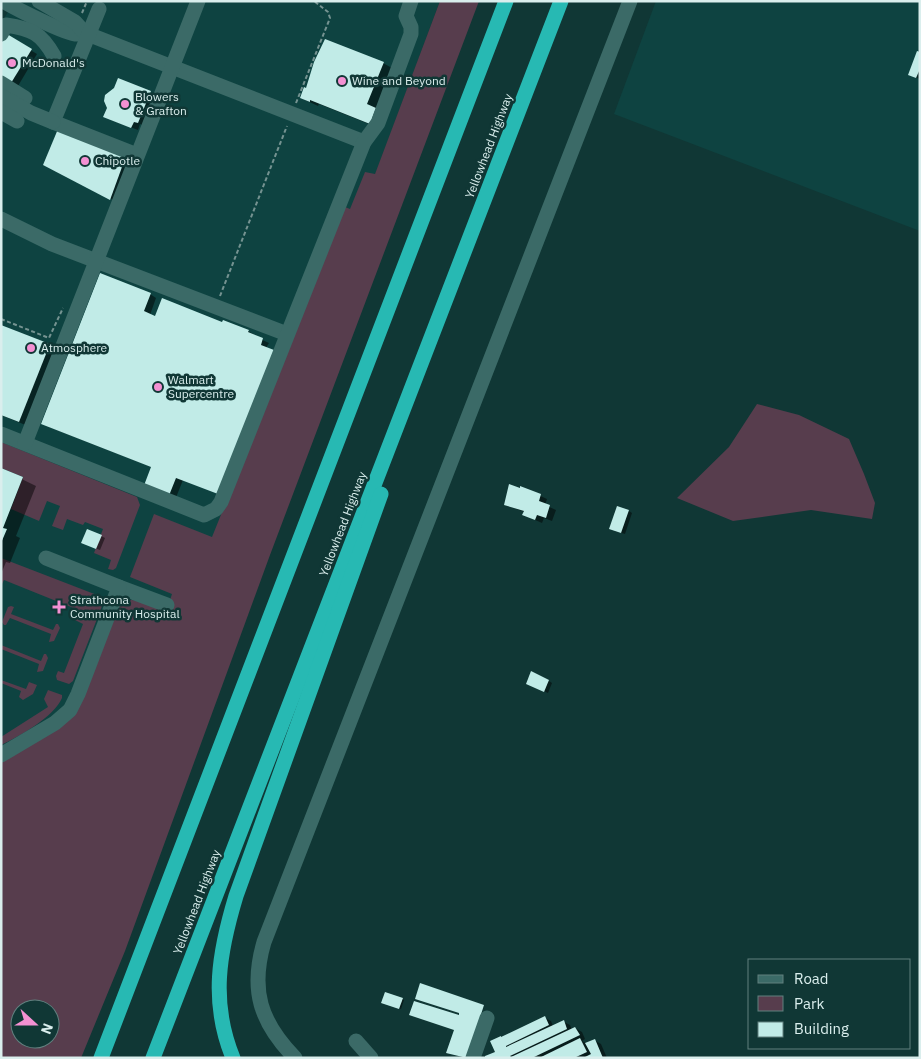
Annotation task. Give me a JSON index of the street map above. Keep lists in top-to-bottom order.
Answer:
{
  "streets": {
    "highway": ["Yellowhead Highway"]
  },
  "places": {
    "other": [
      "McDonald's",
      "Wine and Beyond",
      "Blowers & Grafton",
      "Chipotle",
      "Atmosphere",
      "Walmart Supercentre"
    ],
    "health": ["Strathcona Community Hospital"]
  },
  "legend": ["Road", "Park", "Building"],
  "north": "right"
}
